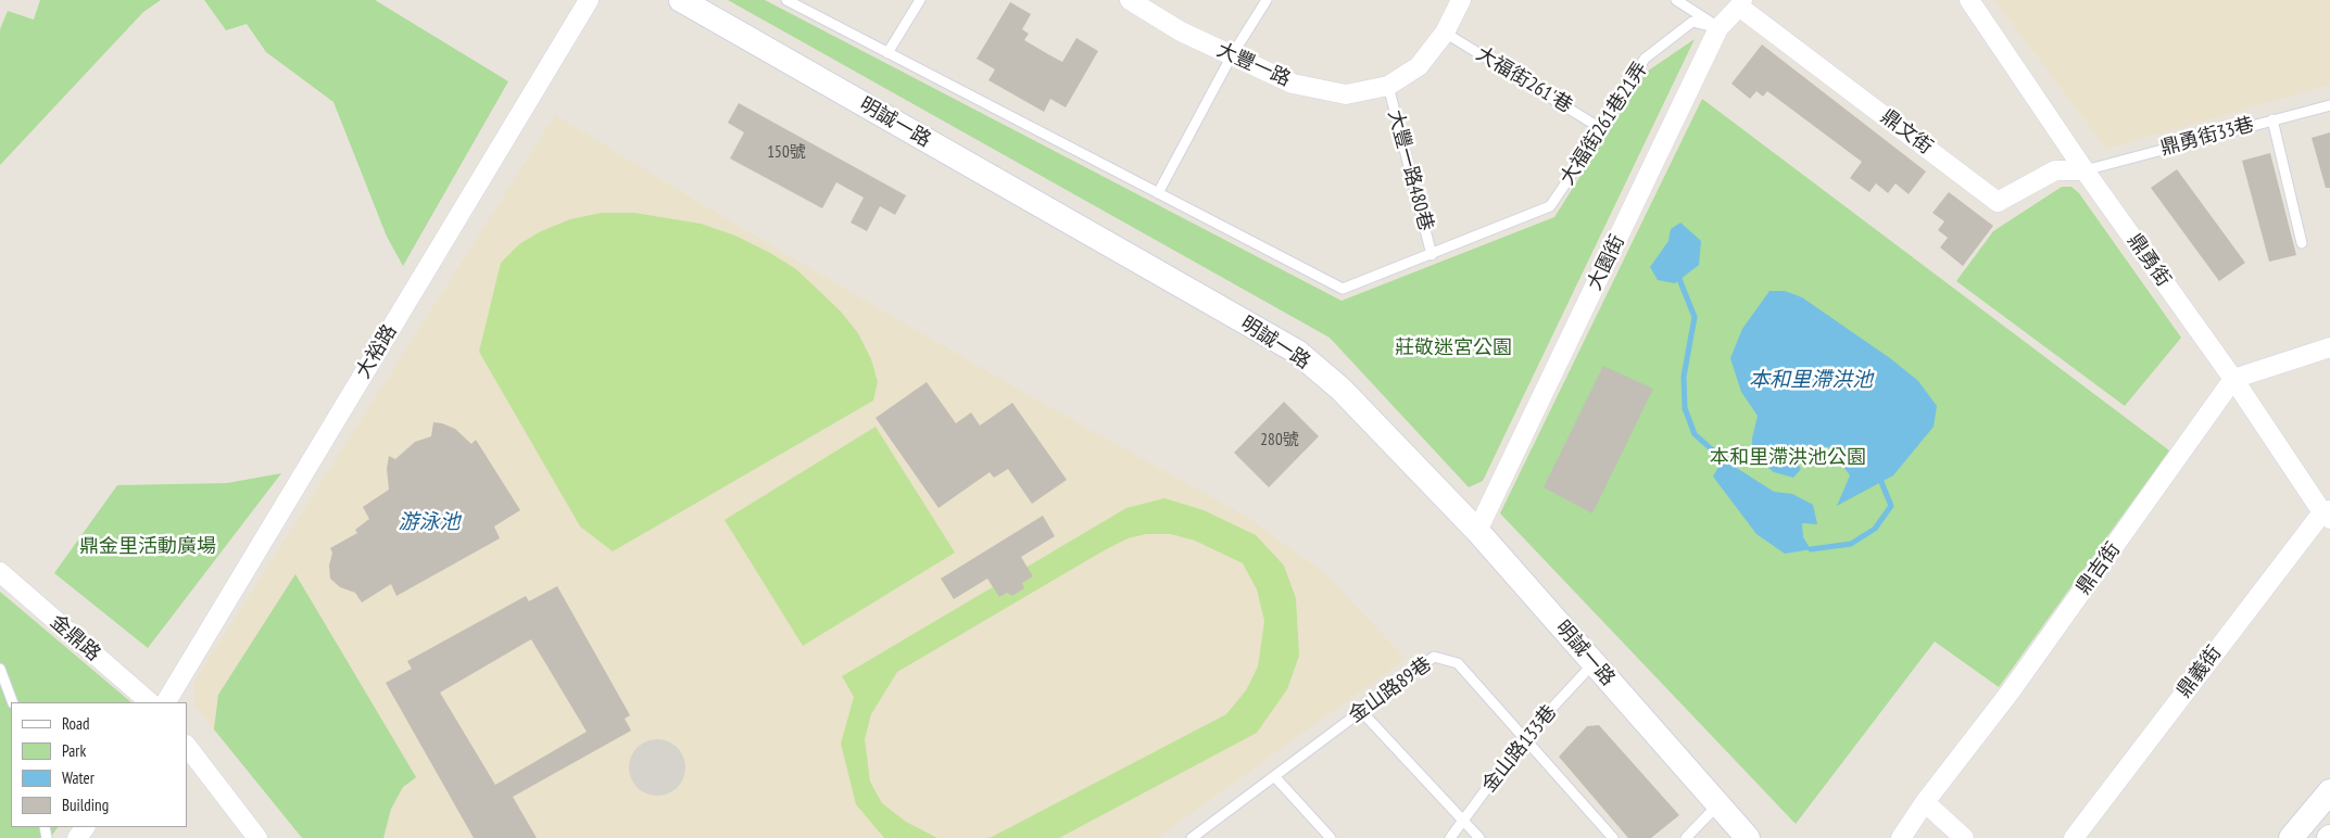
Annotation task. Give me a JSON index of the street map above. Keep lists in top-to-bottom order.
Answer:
{
  "streets": {
    "street": [
      "大豐一路",
      "明誠一路",
      "鼎文街",
      "鼎勇街",
      "大園街",
      "大裕路",
      "鼎吉街",
      "金鼎路",
      "鼎義街"
    ],
    "lane": [
      "大福街261'巷",
      "大福街261巷21弄",
      "鼎勇街33巷",
      "大豐一路480巷",
      "金山路89巷",
      "金山路133巷"
    ]
  },
  "crossings": [
    ["大豐一路", "大豐一路480巷"],
    ["大福街261'巷", "大福街261巷21弄"],
    ["明誠一路", "大園街"],
    ["明誠一路", "金山路133巷"],
    ["大福街261巷21弄", "大豐一路480巷"],
    ["大福街261巷21弄", "大園街"],
    ["鼎文街", "鼎勇街33巷"],
    ["鼎文街", "鼎勇街"],
    ["鼎文街", "大園街"],
    ["鼎勇街33巷", "鼎勇街"],
    ["鼎勇街", "鼎吉街"],
    ["鼎勇街", "鼎義街"],
    ["金山路89巷", "金山路133巷"]
  ],
  "water": ["本和里滯洪池", "游泳池"],
  "parks": ["莊敬迷宮公園", "本和里滯洪池公園", "鼎金里活動廣場"],
  "house_numbers": ["150號", "280號"],
  "legend": [
    "Road",
    "Park",
    "Water",
    "Building"
  ]
}
